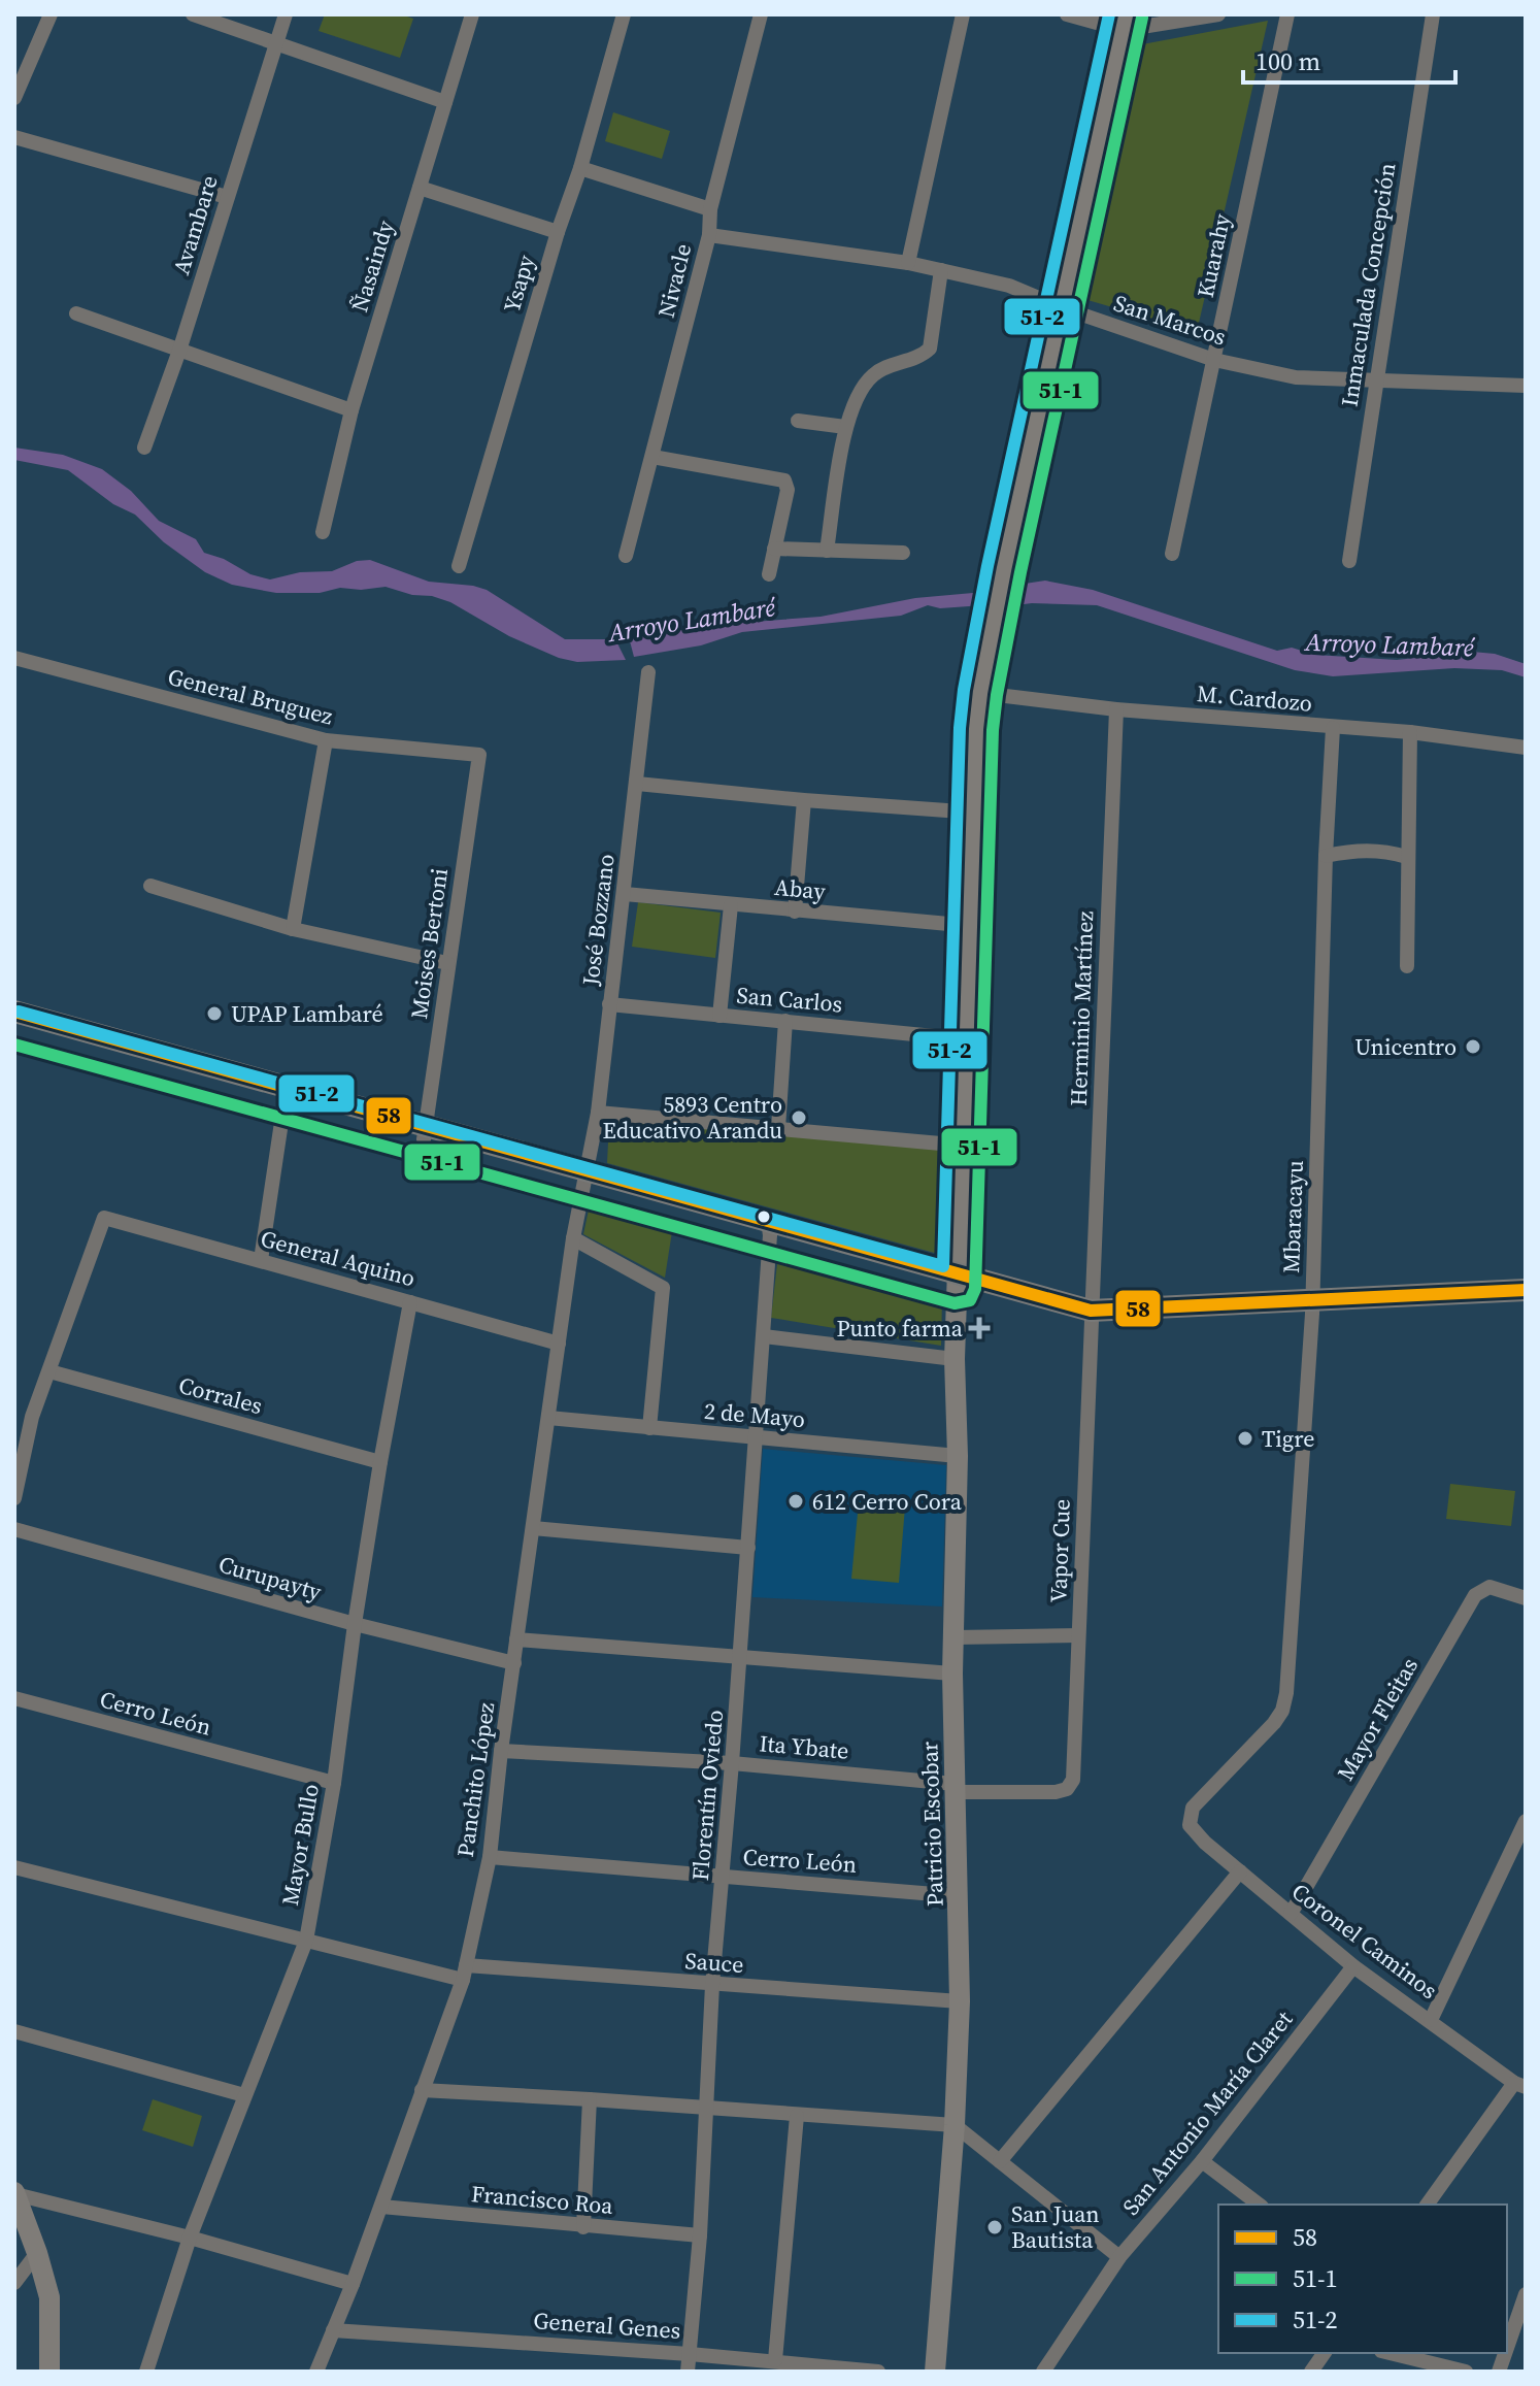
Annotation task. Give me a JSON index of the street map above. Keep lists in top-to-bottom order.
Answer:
{
  "streets": {
    "street": [
      "Avambare",
      "Kuarahy",
      "Ñasaindy",
      "Nivacle",
      "Ysapy",
      "Inmaculada Concepción",
      "San Marcos",
      "General Bruguez",
      "M. Cardozo",
      "Abay",
      "José Bozzano",
      "Moises Bertoni",
      "San Carlos",
      "Herminio Martínez",
      "Mbaracayu",
      "General Aquino",
      "Corrales",
      "2 de Mayo",
      "Vapor Cue",
      "Curupayty",
      "Cerro León",
      "Mayor Fleitas",
      "Ita Ybate",
      "Panchito López",
      "Florentín Oviedo",
      "Patricio Escobar",
      "Mayor Bullo",
      "Coronel Caminos",
      "Sauce",
      "San Antonio María Claret",
      "Francisco Roa",
      "General Genes"
    ]
  },
  "crossings": [
    ["Kuarahy", "San Marcos"],
    ["Nivacle", "San Marcos"],
    ["Inmaculada Concepción", "San Marcos"],
    ["San Marcos", "Patricio Escobar"],
    ["General Bruguez", "Moises Bertoni"],
    ["M. Cardozo", "Herminio Martínez"],
    ["M. Cardozo", "Mbaracayu"],
    ["M. Cardozo", "Patricio Escobar"],
    ["Abay", "José Bozzano"],
    ["Abay", "Patricio Escobar"],
    ["José Bozzano", "San Carlos"],
    ["José Bozzano", "Panchito López"],
    ["San Carlos", "Patricio Escobar"],
    ["Herminio Martínez", "Vapor Cue"],
    ["Mbaracayu", "Coronel Caminos"],
    ["General Aquino", "Corrales"],
    ["General Aquino", "Panchito López"],
    ["General Aquino", "Mayor Bullo"],
    ["Corrales", "Mayor Bullo"],
    ["2 de Mayo", "Panchito López"],
    ["2 de Mayo", "Florentín Oviedo"],
    ["2 de Mayo", "Patricio Escobar"],
    ["Vapor Cue", "Ita Ybate"],
    ["Curupayty", "Panchito López"],
    ["Curupayty", "Mayor Bullo"],
    ["Cerro León", "Panchito López"],
    ["Cerro León", "Florentín Oviedo"],
    ["Cerro León", "Patricio Escobar"],
    ["Cerro León", "Mayor Bullo"],
    ["Mayor Fleitas", "Coronel Caminos"],
    ["Ita Ybate", "Panchito López"],
    ["Ita Ybate", "Florentín Oviedo"],
    ["Ita Ybate", "Patricio Escobar"],
    ["Panchito López", "Sauce"],
    ["Panchito López", "Francisco Roa"],
    ["Panchito López", "General Genes"],
    ["Florentín Oviedo", "Sauce"],
    ["Florentín Oviedo", "Francisco Roa"],
    ["Florentín Oviedo", "General Genes"],
    ["Patricio Escobar", "Sauce"],
    ["Mayor Bullo", "Sauce"],
    ["Coronel Caminos", "San Antonio María Claret"]
  ],
  "water": ["Arroyo Lambaré"],
  "places": {
    "other": [
      "UPAP Lambaré",
      "Unicentro",
      "5893 Centro Educativo Arandu",
      "Tigre",
      "612 Cerro Cora",
      "San Juan Bautista"
    ],
    "health": ["Punto farma"]
  },
  "lines": ["transit line 51-2", "transit line 51-1", "transit line 58"],
  "legend": ["58", "51-1", "51-2"],
  "scale_bar": "100 m"
}
